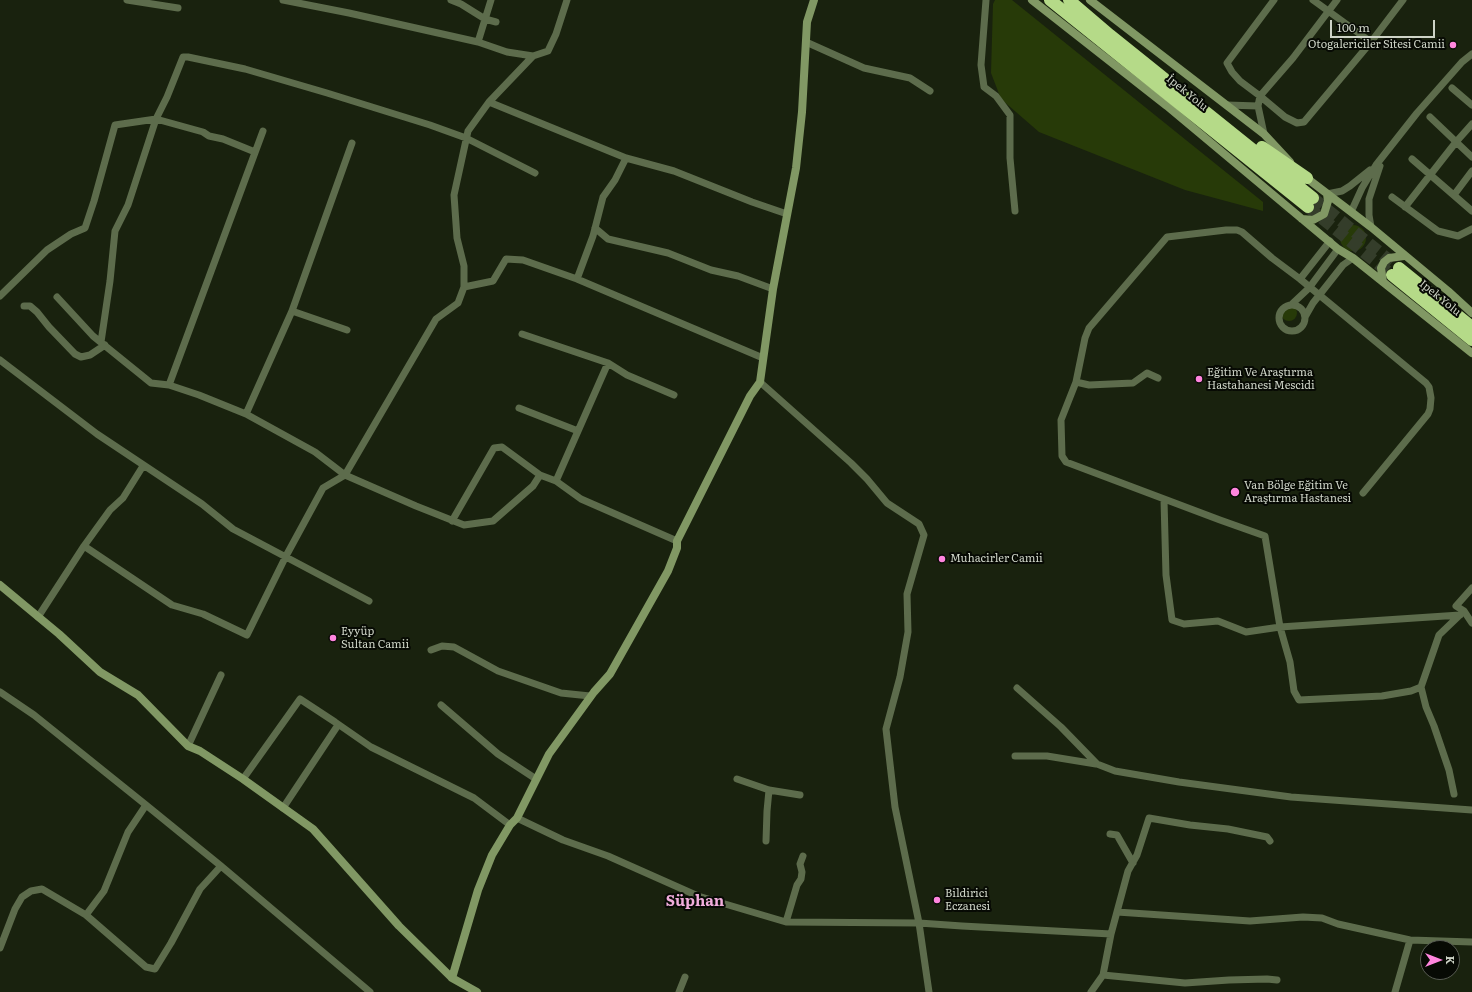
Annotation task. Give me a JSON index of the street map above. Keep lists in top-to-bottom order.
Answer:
{
  "streets": {
    "highway": ["İpek Yolu", "Ipek Yolu"]
  },
  "districts": ["Süphan"],
  "places": [
    "Otogalericiler Sitesi Camii",
    "Eğitim Ve Araştırma Hastahanesi Mescidi",
    "Van Bölge Eğitim Ve Araştırma Hastanesi",
    "Muhacirler Camii",
    "Eyyüp Sultan Camii",
    "Bildirici Eczanesi"
  ],
  "scale_bar": "100 m",
  "north": "right"
}
